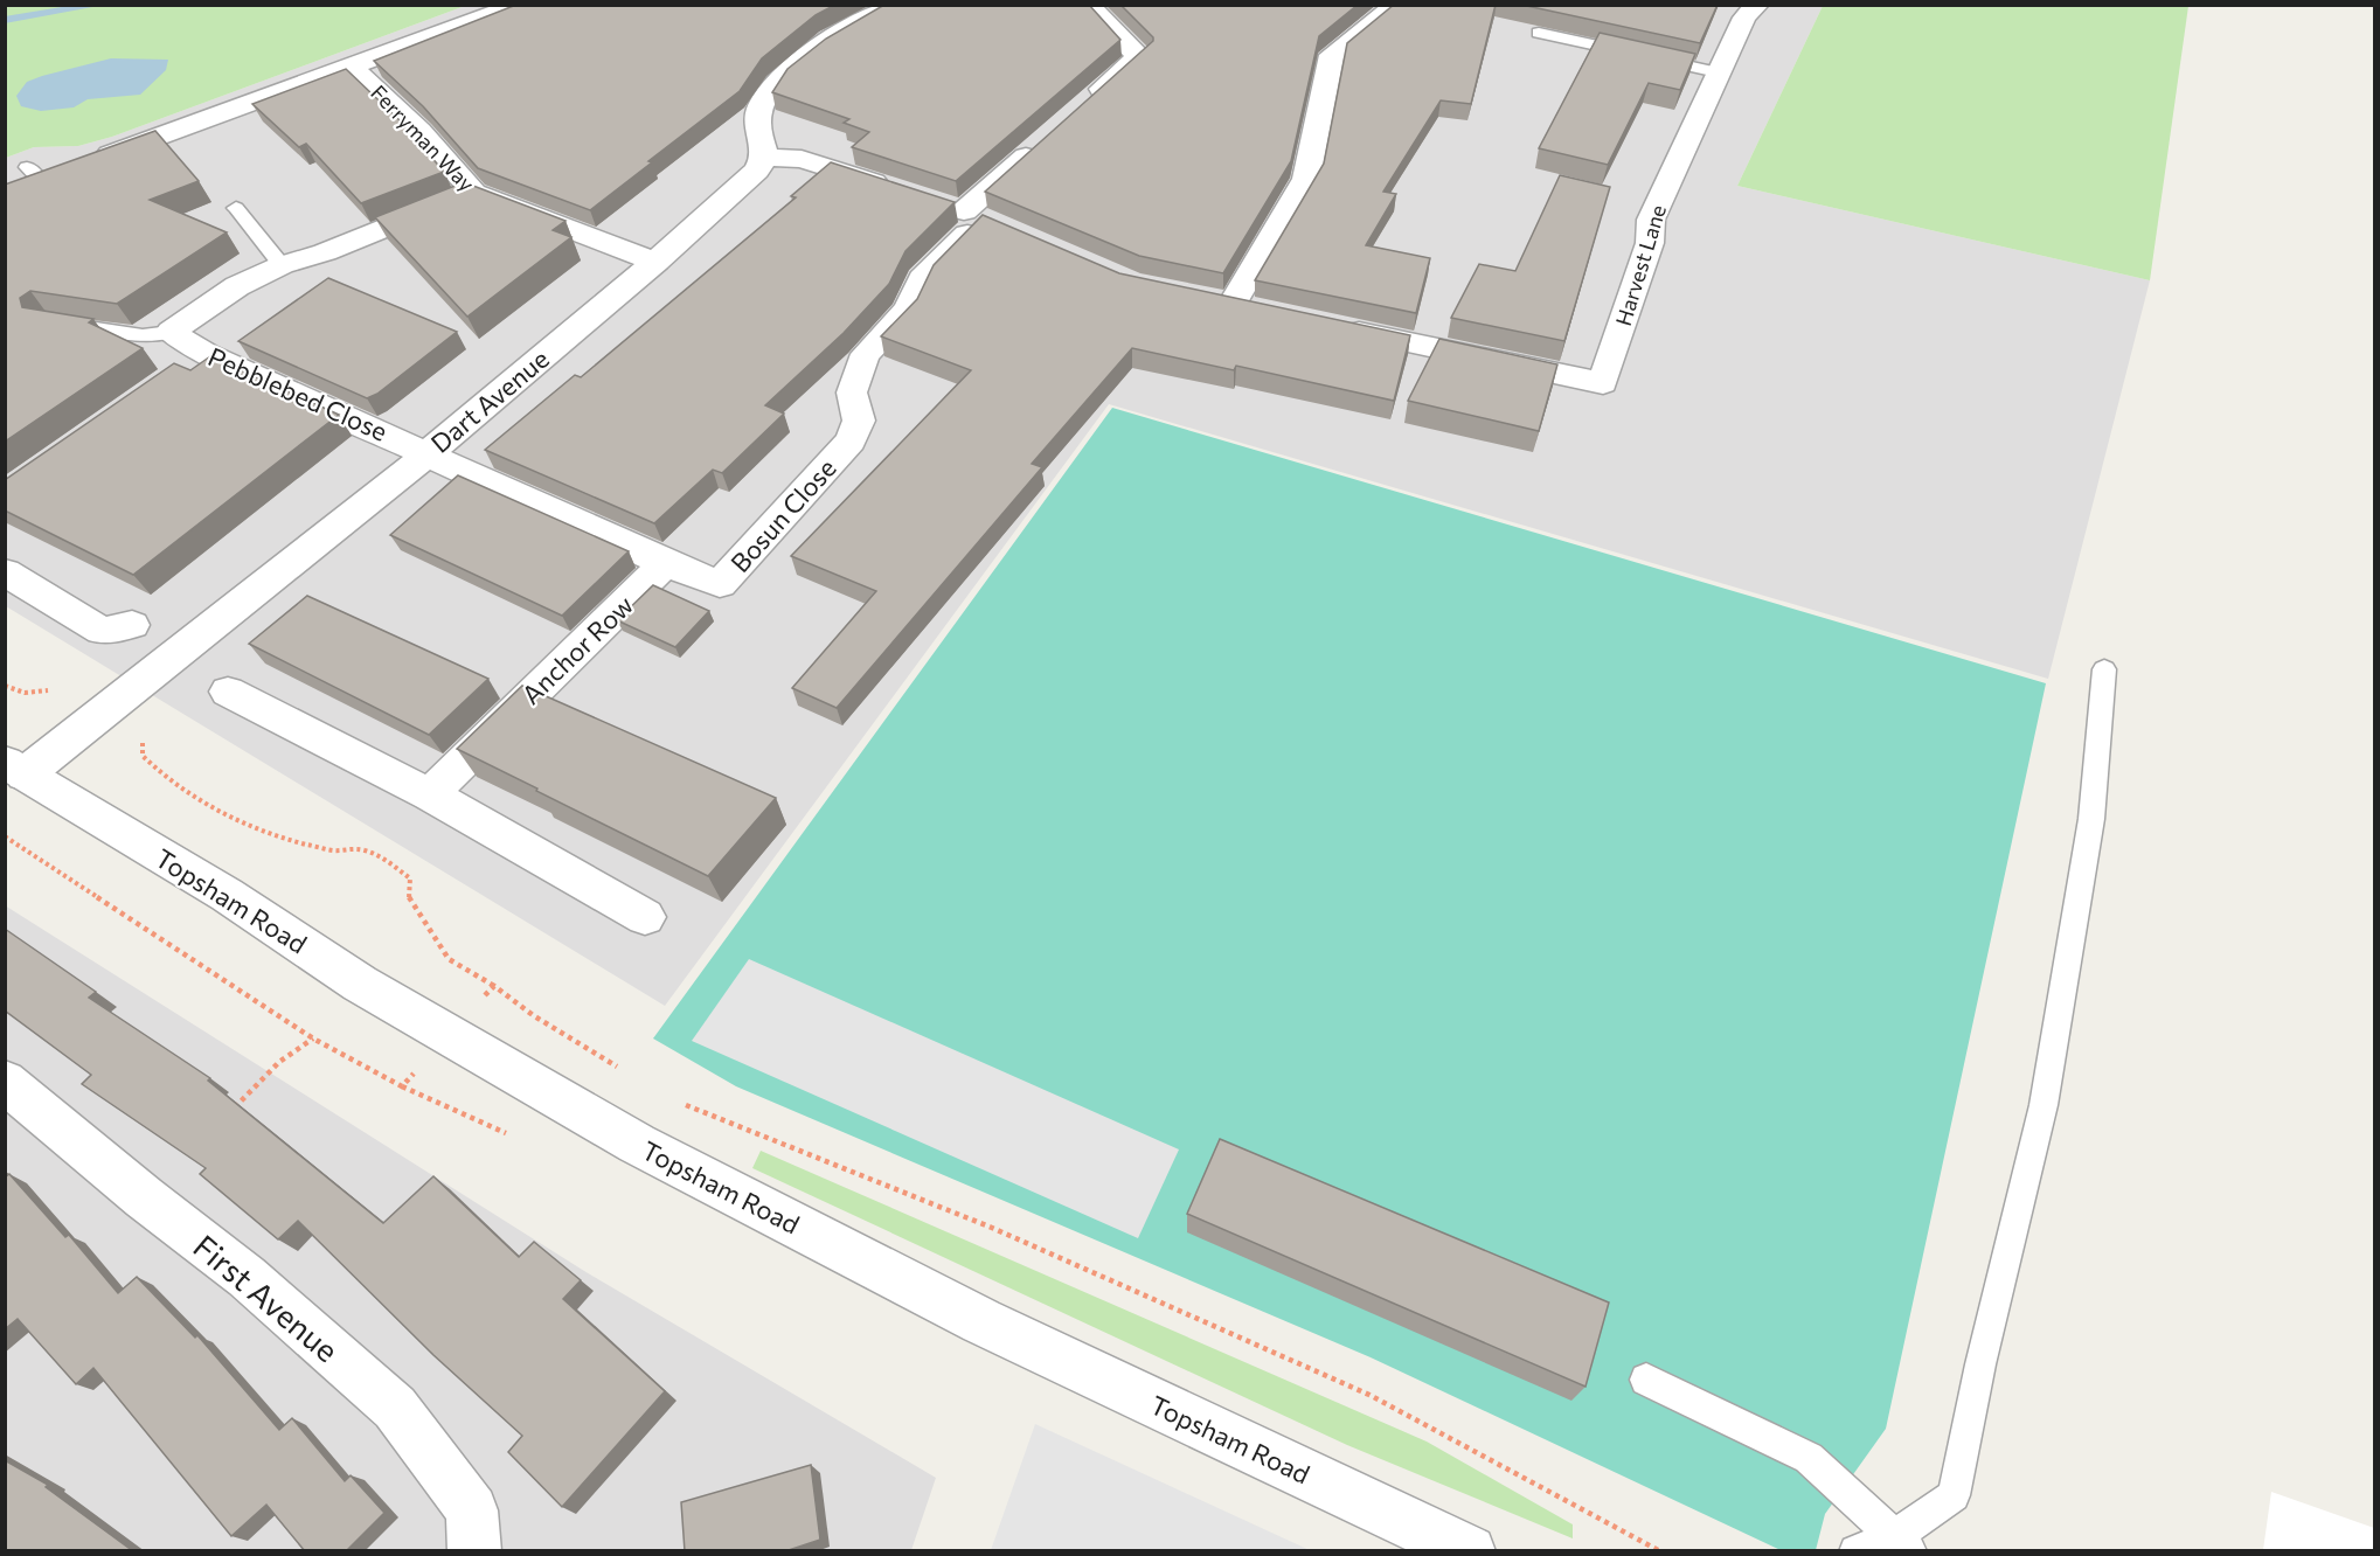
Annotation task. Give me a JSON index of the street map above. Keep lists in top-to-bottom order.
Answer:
{
  "streets": {
    "street": [
      "Ferryman Way",
      "Harvest Lane",
      "Pebblebed Close",
      "Dart Avenue",
      "Bosun Close",
      "Anchor Row",
      "Topsham Road",
      "First Avenue"
    ]
  },
  "crossings": [
    ["Ferryman Way", "Pebblebed Close"],
    ["Ferryman Way", "Dart Avenue"],
    ["Pebblebed Close", "Dart Avenue"],
    ["Pebblebed Close", "Bosun Close"],
    ["Dart Avenue", "Bosun Close"],
    ["Dart Avenue", "Topsham Road"],
    ["Bosun Close", "Anchor Row"]
  ]
}
